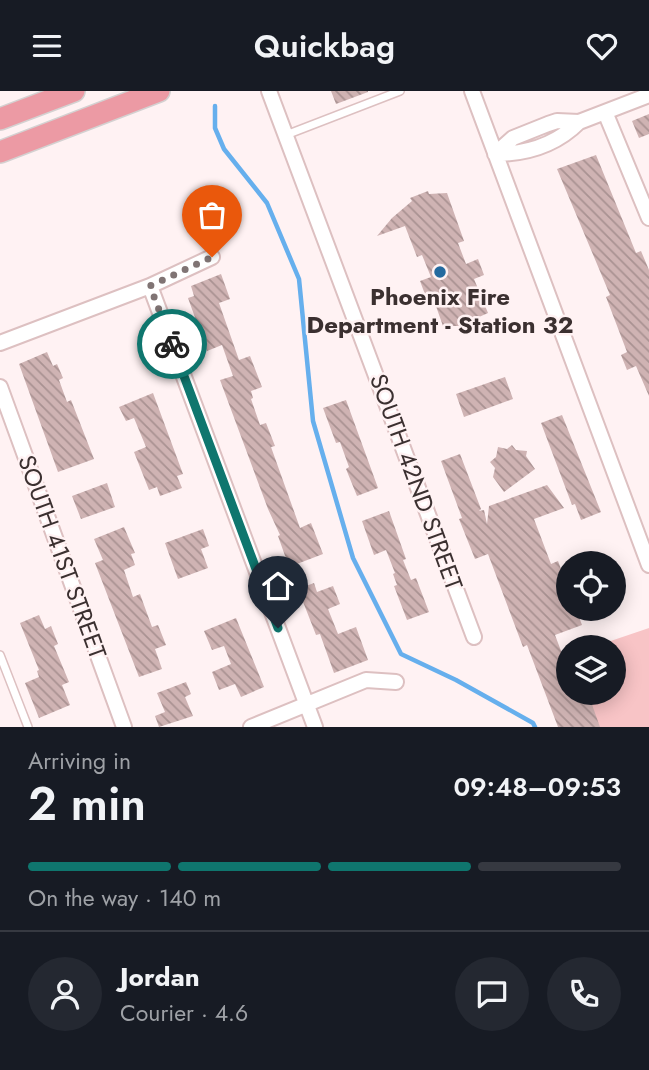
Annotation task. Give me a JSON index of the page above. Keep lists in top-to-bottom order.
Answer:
{
  "streets": {
    "street": ["SOUTH 42ND STREET", "SOUTH 41ST STREET"]
  },
  "places": ["Phoenix Fire Department - Station 32"],
  "page": {
    "header": "Quickbag",
    "heading": ["2 min", "Arriving in", "09:48–09:53"],
    "panel": ["Jordan", "Courier · 4.6"],
    "bar": "On the way · 140 m"
  }
}
